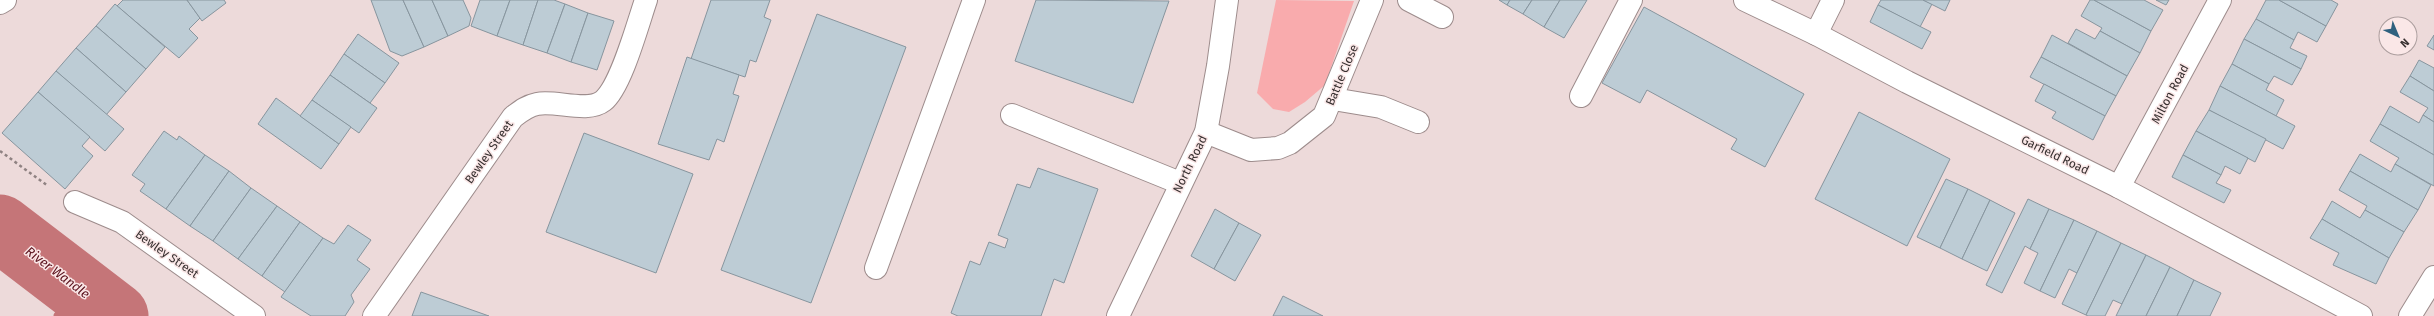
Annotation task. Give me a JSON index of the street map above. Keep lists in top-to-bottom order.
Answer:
{
  "streets": {
    "street": [
      "Battle Close",
      "Milton Road",
      "Bewley Street",
      "Garfield Road",
      "North Road"
    ]
  },
  "crossings": [
    ["Battle Close", "North Road"],
    ["Milton Road", "Garfield Road"]
  ],
  "water": ["River Wandle"],
  "north": "bottom right"
}
